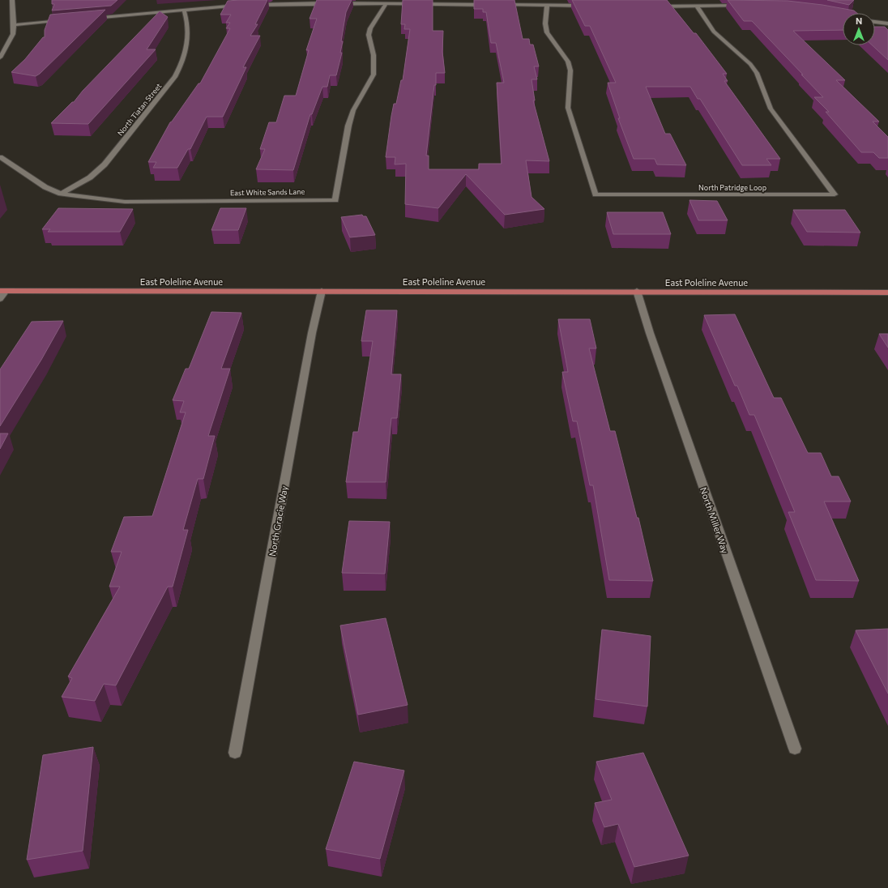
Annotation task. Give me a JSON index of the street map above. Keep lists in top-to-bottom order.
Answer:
{
  "streets": {
    "main road": ["East Poleline Avenue"],
    "street": [
      "North Tiatan Street",
      "North Patridge Loop",
      "East White Sands Lane",
      "North Miller Way",
      "North Gracie Way"
    ]
  },
  "crossings": [
    ["North Tiatan Street", "East White Sands Lane"],
    ["East Poleline Avenue", "North Miller Way"],
    ["East Poleline Avenue", "North Gracie Way"]
  ],
  "north": "top"
}
